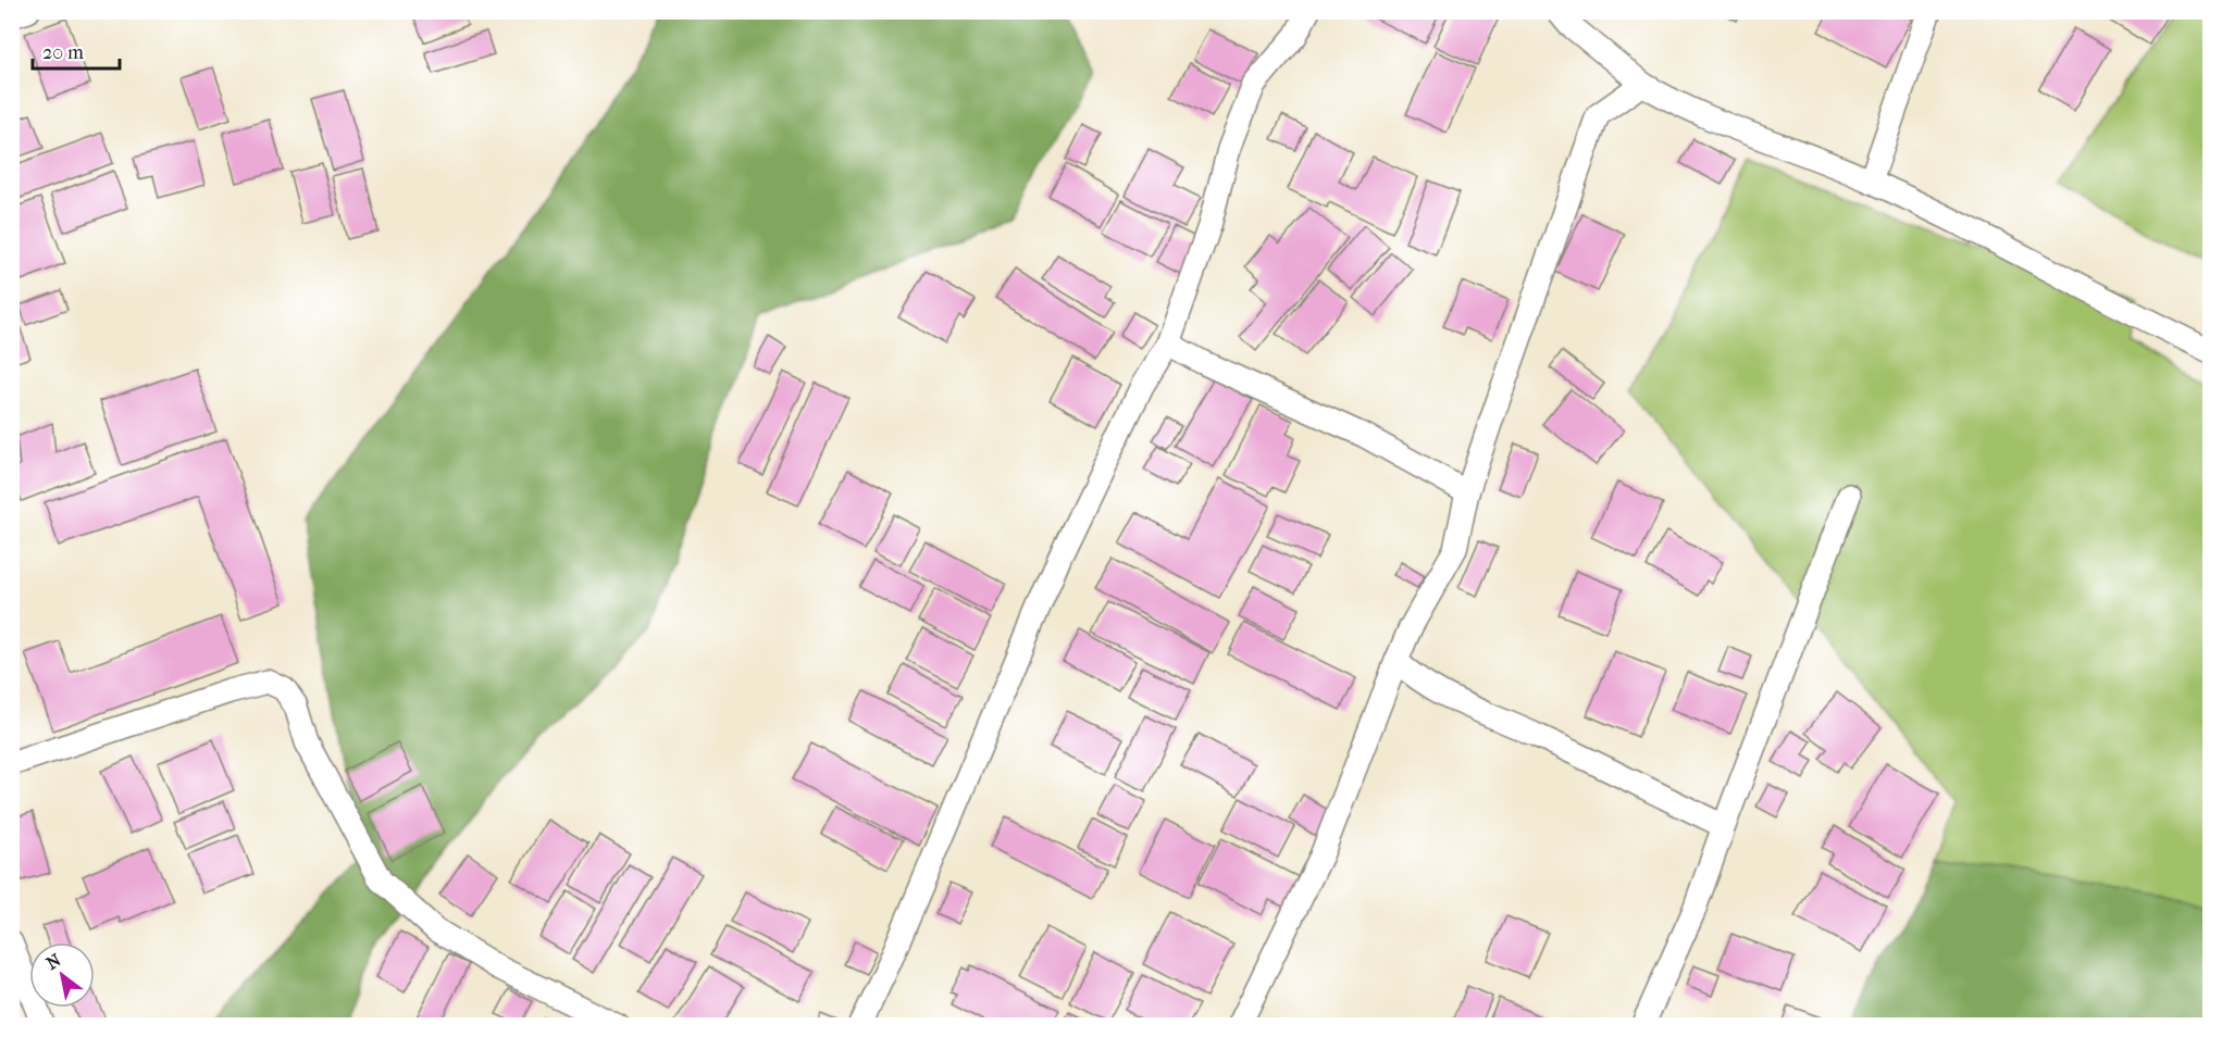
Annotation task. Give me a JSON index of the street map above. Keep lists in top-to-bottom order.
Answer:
{
  "scale_bar": "20 m",
  "north": "top left"
}
